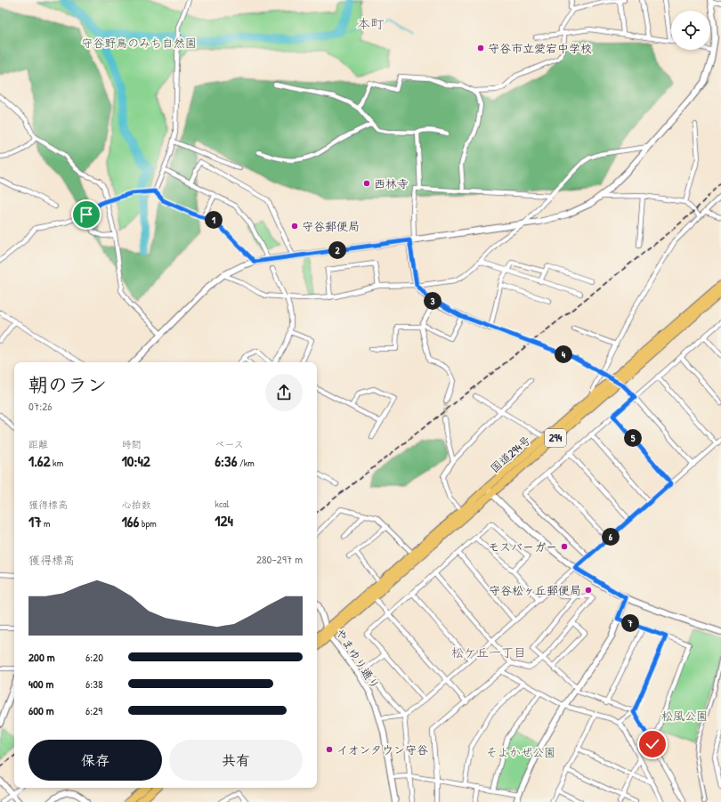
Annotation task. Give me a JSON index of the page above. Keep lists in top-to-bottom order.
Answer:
{
  "streets": {
    "highway": ["294", "国道294号"],
    "street": ["やまゆり通り"]
  },
  "crossings": [
    ["国道294号", "やまゆり通り"]
  ],
  "districts": ["本町", "松ケ丘一丁目"],
  "parks": ["守谷野鳥のみち自然園", "松風公園", "そよかぜ公園"],
  "places": [
    "守谷市立愛宕中学校",
    "西林寺",
    "守谷郵便局",
    "モスバーガー",
    "守谷松ヶ丘郵便局",
    "イオンタウン守谷"
  ],
  "page": {
    "pins": [
      "1",
      "2",
      "3",
      "4",
      "5",
      "6",
      "7"
    ],
    "heading": ["朝のラン", "07:26"],
    "stats": [
      ["距離", "1.62 km"],
      ["時間", "10:42"],
      ["ペース", "6:36 /km"],
      ["獲得標高", "17 m"],
      ["心拍数", "166 bpm"],
      ["kcal", "124"]
    ],
    "chart": ["獲得標高", "280–297 m"],
    "list": [
      {
        "name": "200 m",
        "note": "6:20"
      },
      {
        "name": "400 m",
        "note": "6:38"
      },
      {
        "name": "600 m",
        "note": "6:29"
      }
    ],
    "buttons": ["保存", "共有"]
  }
}
